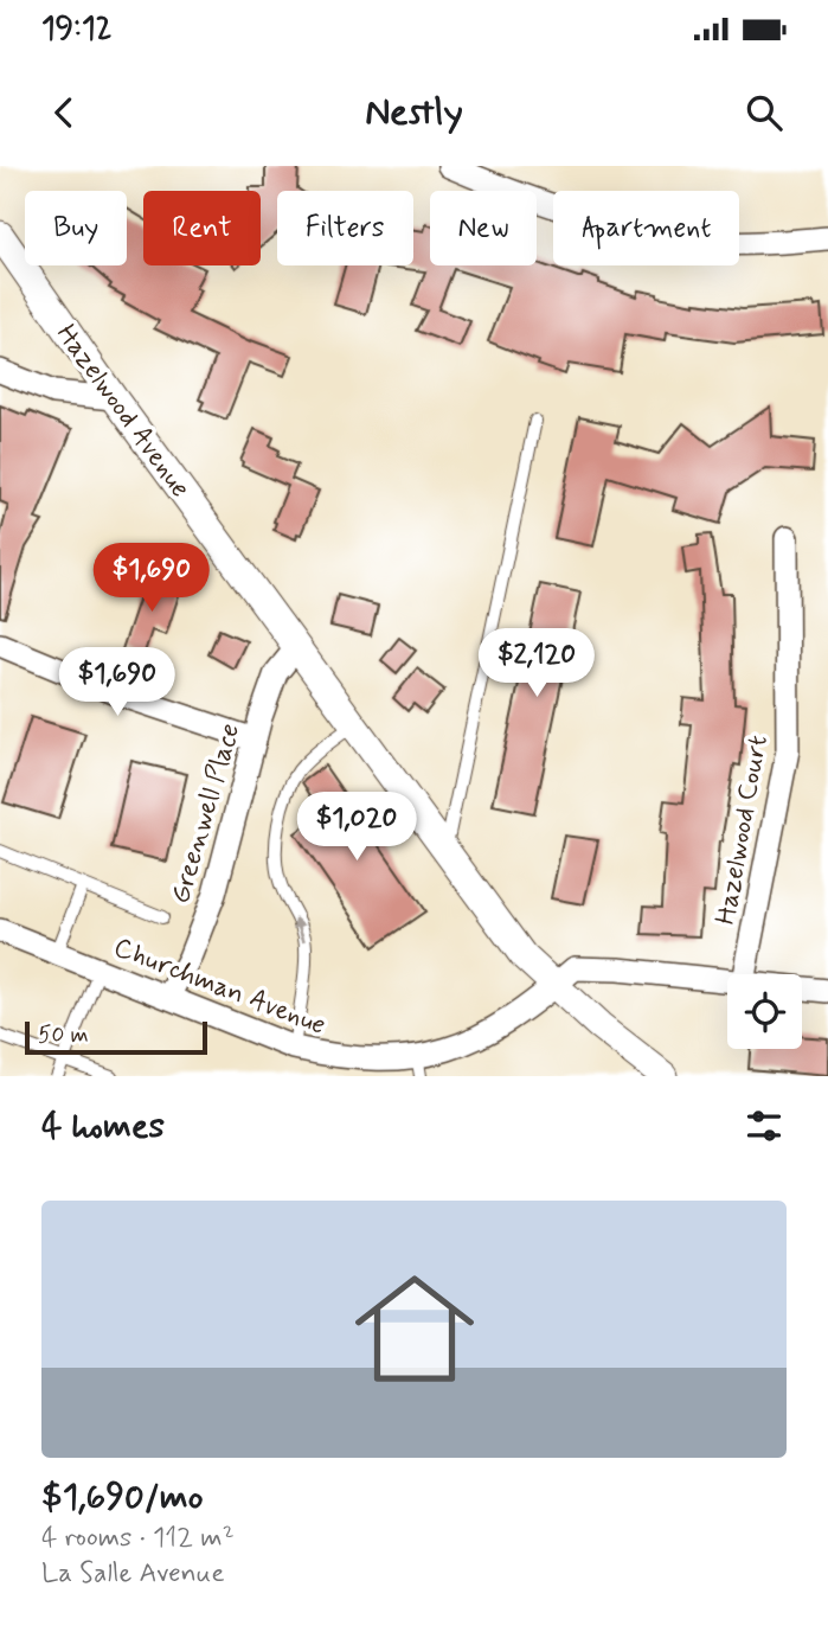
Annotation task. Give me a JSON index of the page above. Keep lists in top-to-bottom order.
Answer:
{
  "streets": {
    "street": [
      "Hazelwood Avenue",
      "Greenwell Place",
      "Hazelwood Court",
      "Churchman Avenue"
    ]
  },
  "crossings": [
    ["Hazelwood Avenue", "Greenwell Place"],
    ["Hazelwood Avenue", "Churchman Avenue"],
    ["Greenwell Place", "Churchman Avenue"]
  ],
  "scale_bar": "50 m",
  "page": {
    "status": "19:12",
    "header": "Nestly",
    "chip": [
      "Buy",
      "Rent",
      "Filters",
      "New",
      "Apartment"
    ],
    "price": [
      "$1,690",
      "$2,120",
      "$1,690",
      "$1,020"
    ],
    "scale": "50 m",
    "heading": "4 homes",
    "list": [
      {
        "name": "$1,690/mo",
        "note": "4 rooms · 112 m² · La Salle Avenue"
      }
    ]
  }
}
